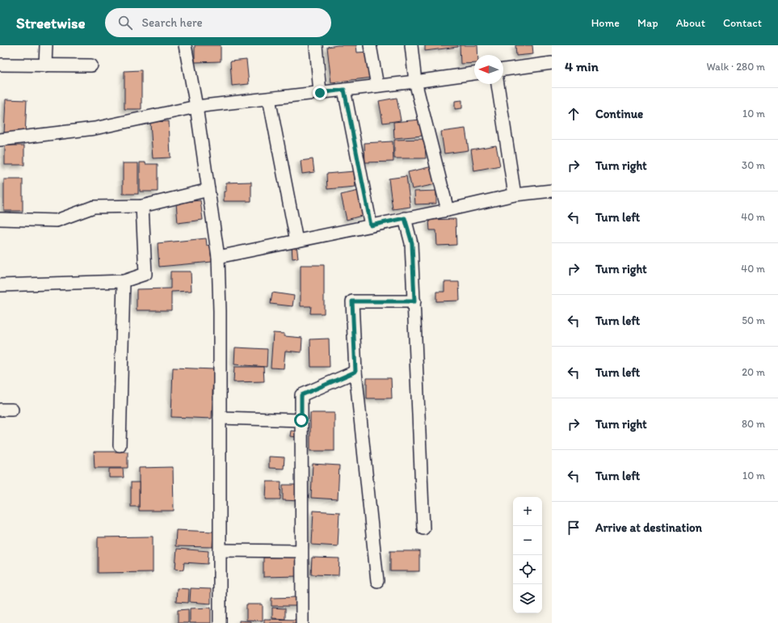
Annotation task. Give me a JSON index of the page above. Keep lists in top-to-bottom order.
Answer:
{
  "north": "left",
  "page": {
    "header": "Streetwise",
    "search": "Search here",
    "nav": [
      "Home",
      "Map",
      "About",
      "Contact"
    ],
    "heading": ["4 min", "Walk · 280 m"],
    "list": [
      ["Continue", "10 m"],
      ["Turn right", "30 m"],
      ["Turn left", "40 m"],
      ["Turn right", "40 m"],
      ["Turn left", "50 m"],
      ["Turn left", "20 m"],
      ["Turn right", "80 m"],
      ["Turn left", "10 m"],
      "Arrive at destination"
    ],
    "map_buttons": ["+", "−"]
  }
}
